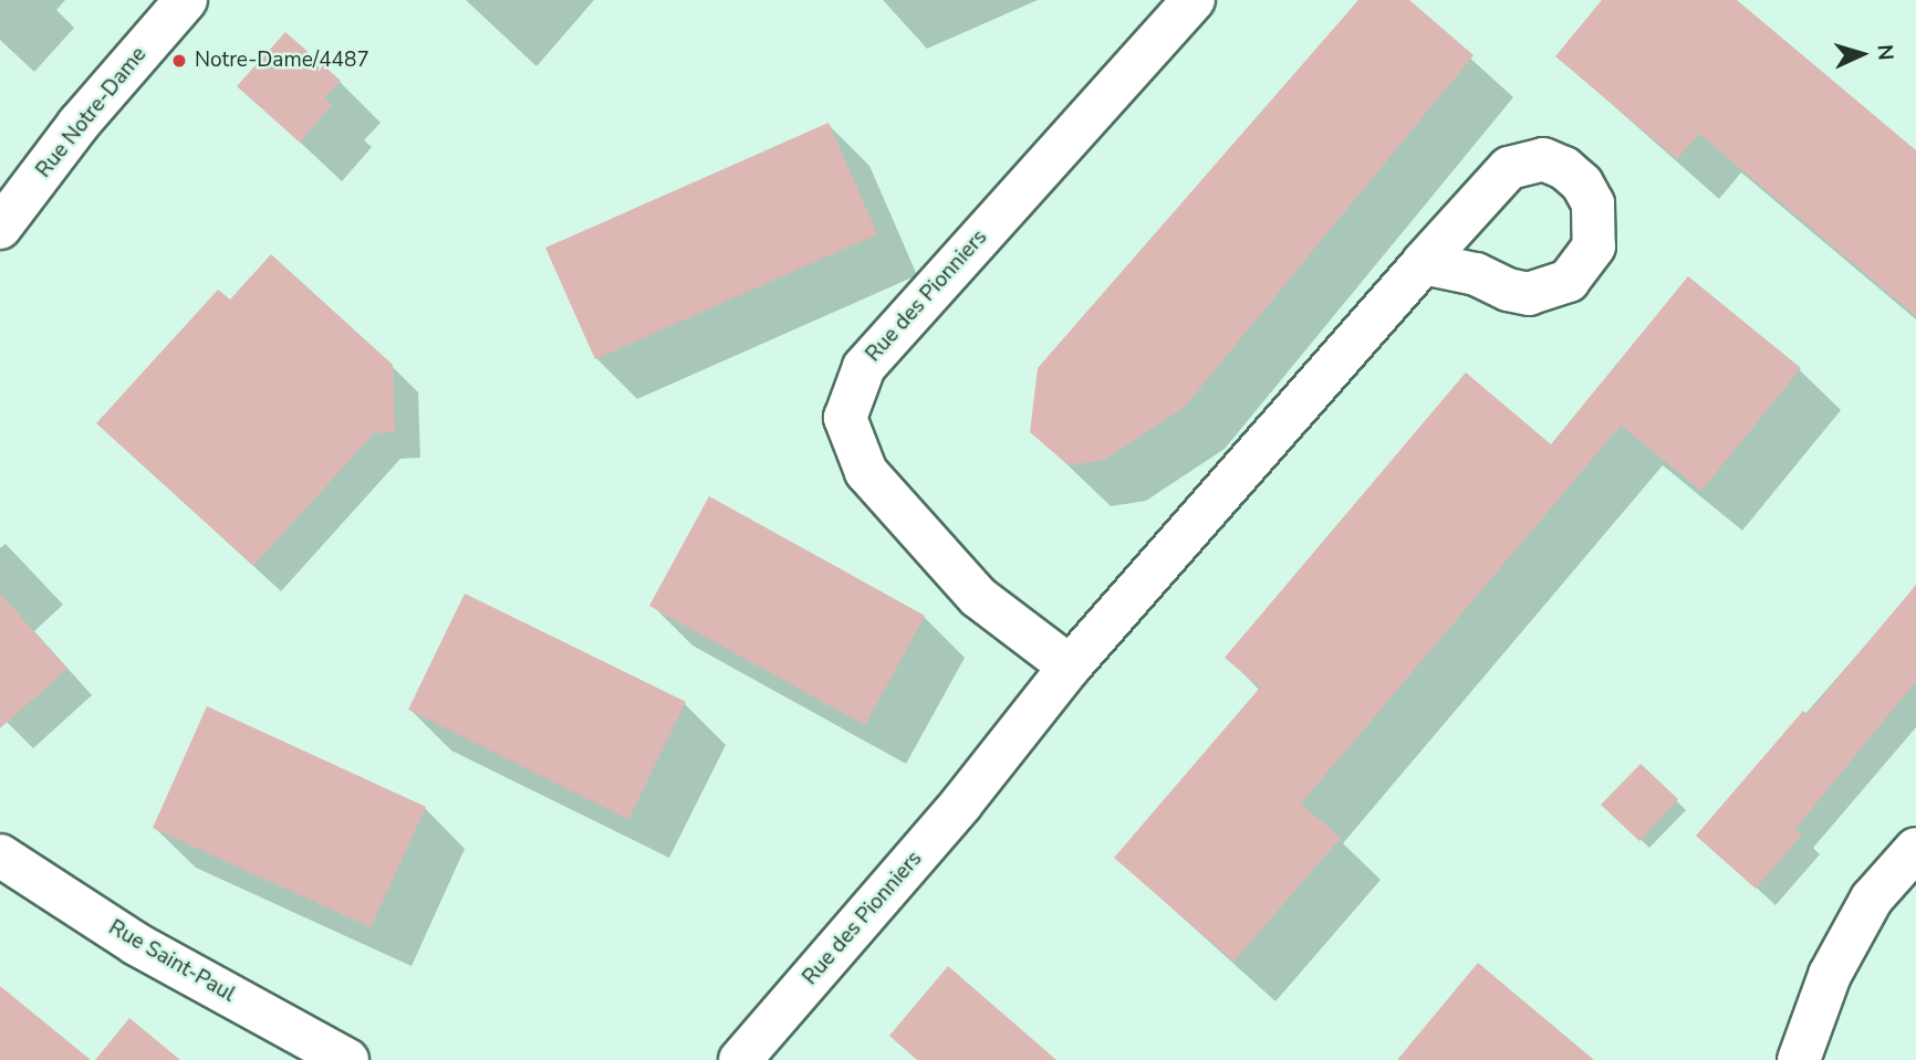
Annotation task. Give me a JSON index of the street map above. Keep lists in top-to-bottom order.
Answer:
{
  "streets": {
    "street": ["Rue Notre-Dame", "Rue des Pionniers", "Rue Saint-Paul"]
  },
  "places": ["Notre-Dame/4487"],
  "north": "right"
}
